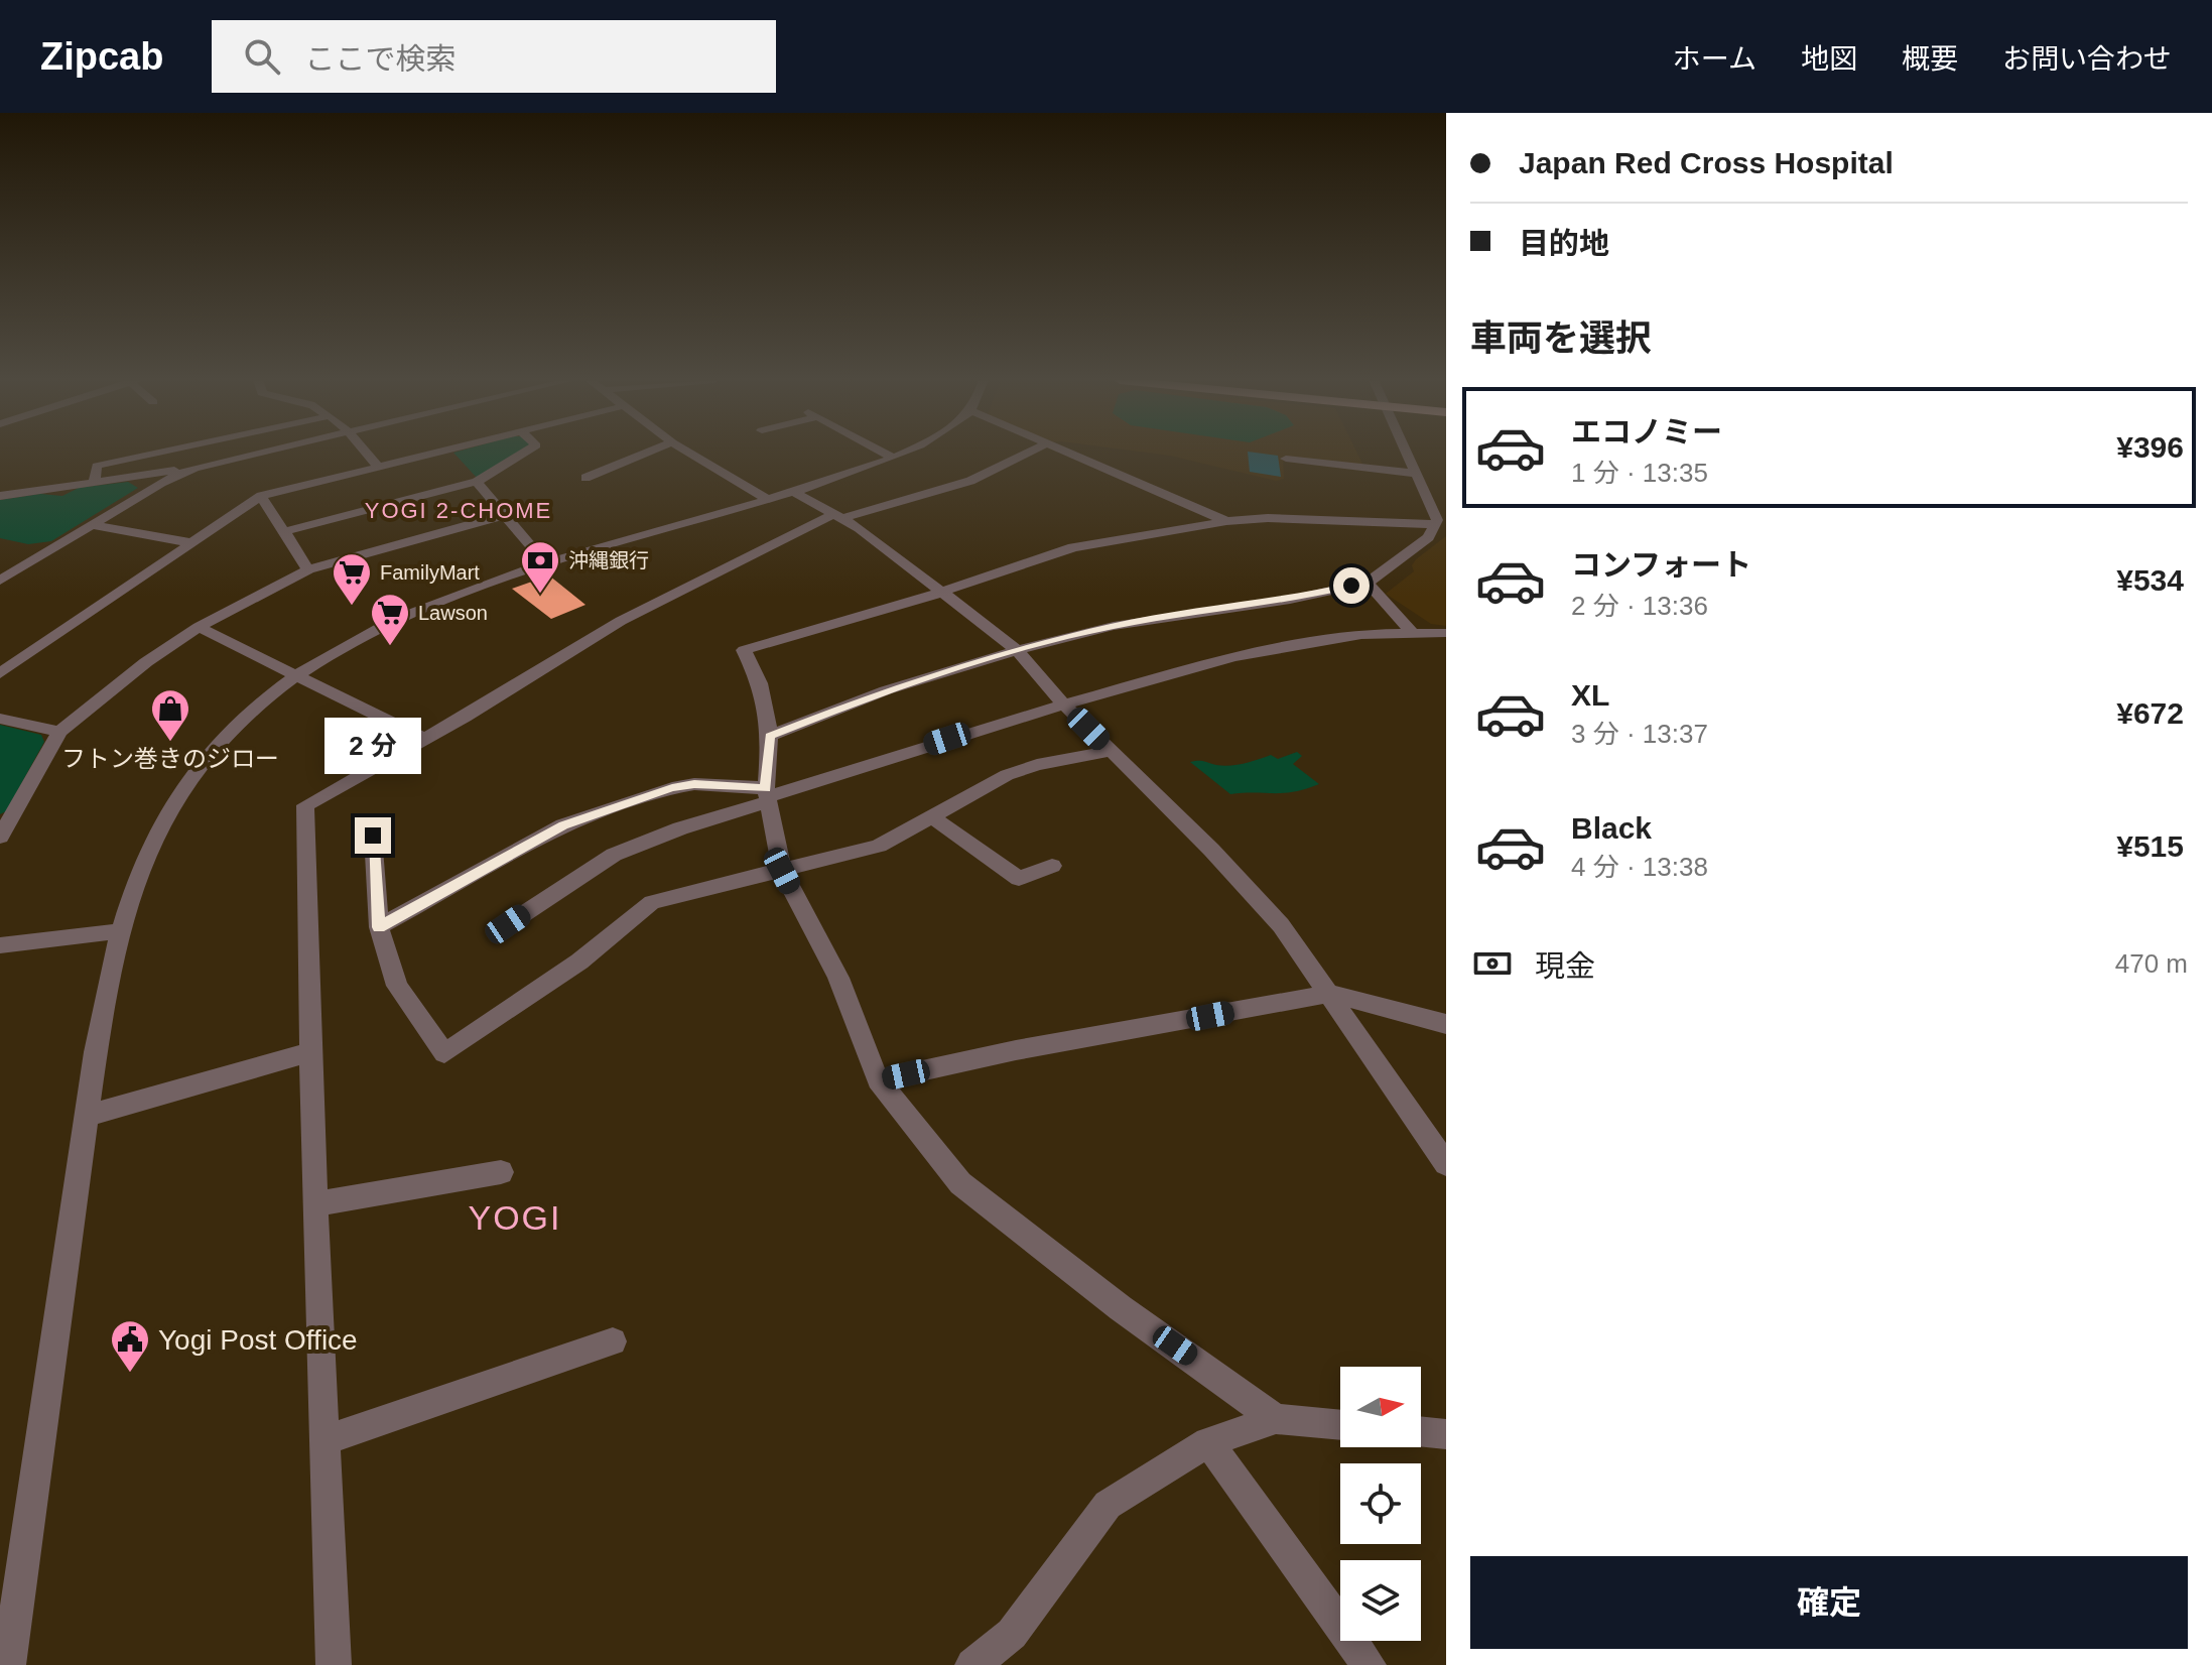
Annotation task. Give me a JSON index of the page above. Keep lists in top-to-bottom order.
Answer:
{
  "districts": ["YOGI 2-CHOME", "YOGI"],
  "places": {
    "bank": ["沖縄銀行"],
    "supermarket": ["FamilyMart", "Lawson"],
    "shop": ["フトン巻きのジロー"],
    "public building": ["Yogi Post Office"]
  },
  "north": "right",
  "page": {
    "header": "Zipcab",
    "search": "ここで検索",
    "nav": [
      "ホーム",
      "地図",
      "概要",
      "お問い合わせ"
    ],
    "banner": ["Japan Red Cross Hospital", "目的地"],
    "heading": "車両を選択",
    "list": [
      {
        "name": "エコノミー",
        "note": "1 分 · 13:35",
        "value": "¥396"
      },
      {
        "name": "コンフォート",
        "note": "2 分 · 13:36",
        "value": "¥534"
      },
      {
        "name": "XL",
        "note": "3 分 · 13:37",
        "value": "¥672"
      },
      {
        "name": "Black",
        "note": "4 分 · 13:38",
        "value": "¥515"
      }
    ],
    "bubble": "2 分",
    "pay": ["現金", "470 m"],
    "buttons": "確定"
  }
}
